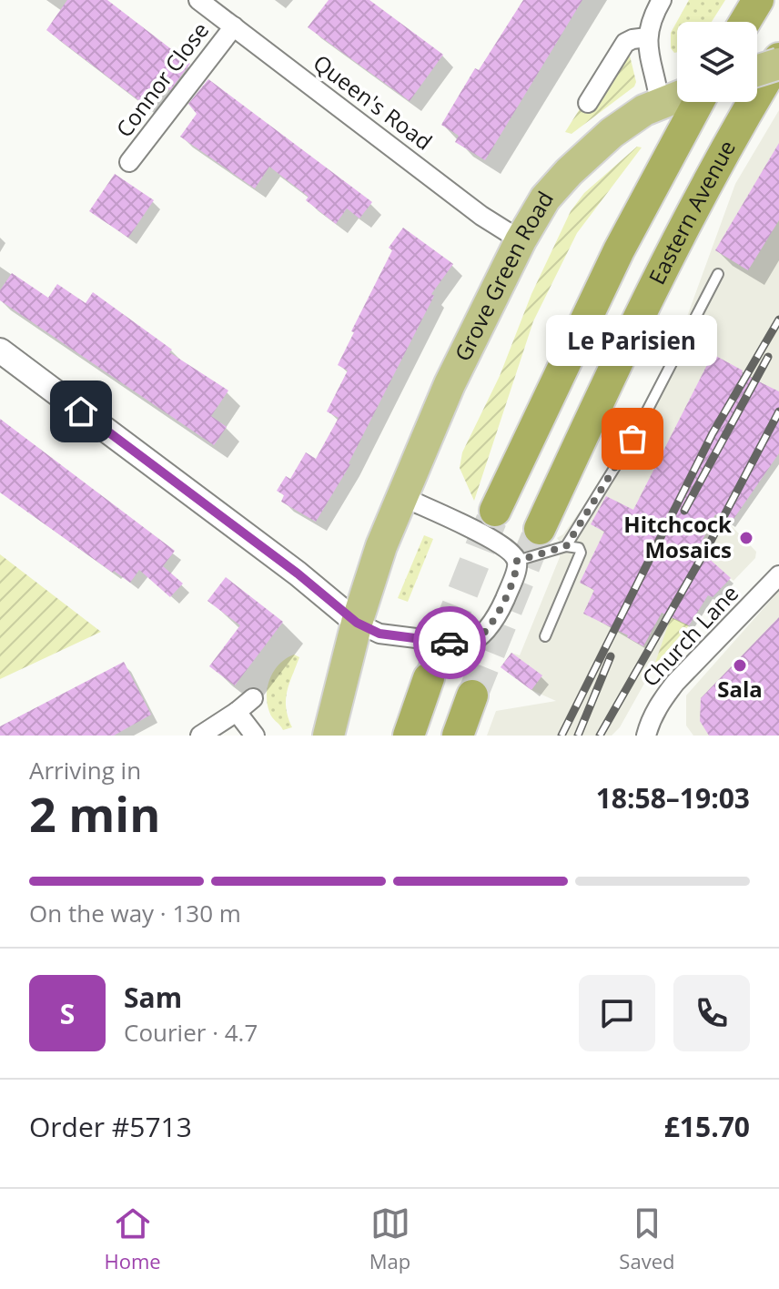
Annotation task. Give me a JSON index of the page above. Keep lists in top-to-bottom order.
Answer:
{
  "streets": {
    "highway": ["Eastern Avenue"],
    "main road": ["Grove Green Road"],
    "street": ["Connor Close", "Queen's Road", "Church Lane"]
  },
  "crossings": [
    ["Connor Close", "Queen's Road"],
    ["Queen's Road", "Grove Green Road"]
  ],
  "places": ["Le Parisien", "Hitchcock Mosaics", "Sala"],
  "page": {
    "bubble": "Le Parisien",
    "heading": ["2 min", "Arriving in", "18:58–19:03"],
    "panel": [
      "Sam",
      "Courier · 4.7",
      "Order #5713",
      "£15.70"
    ],
    "bar": "On the way · 130 m",
    "round": "S",
    "tabs": ["Home", "Map", "Saved"]
  }
}
